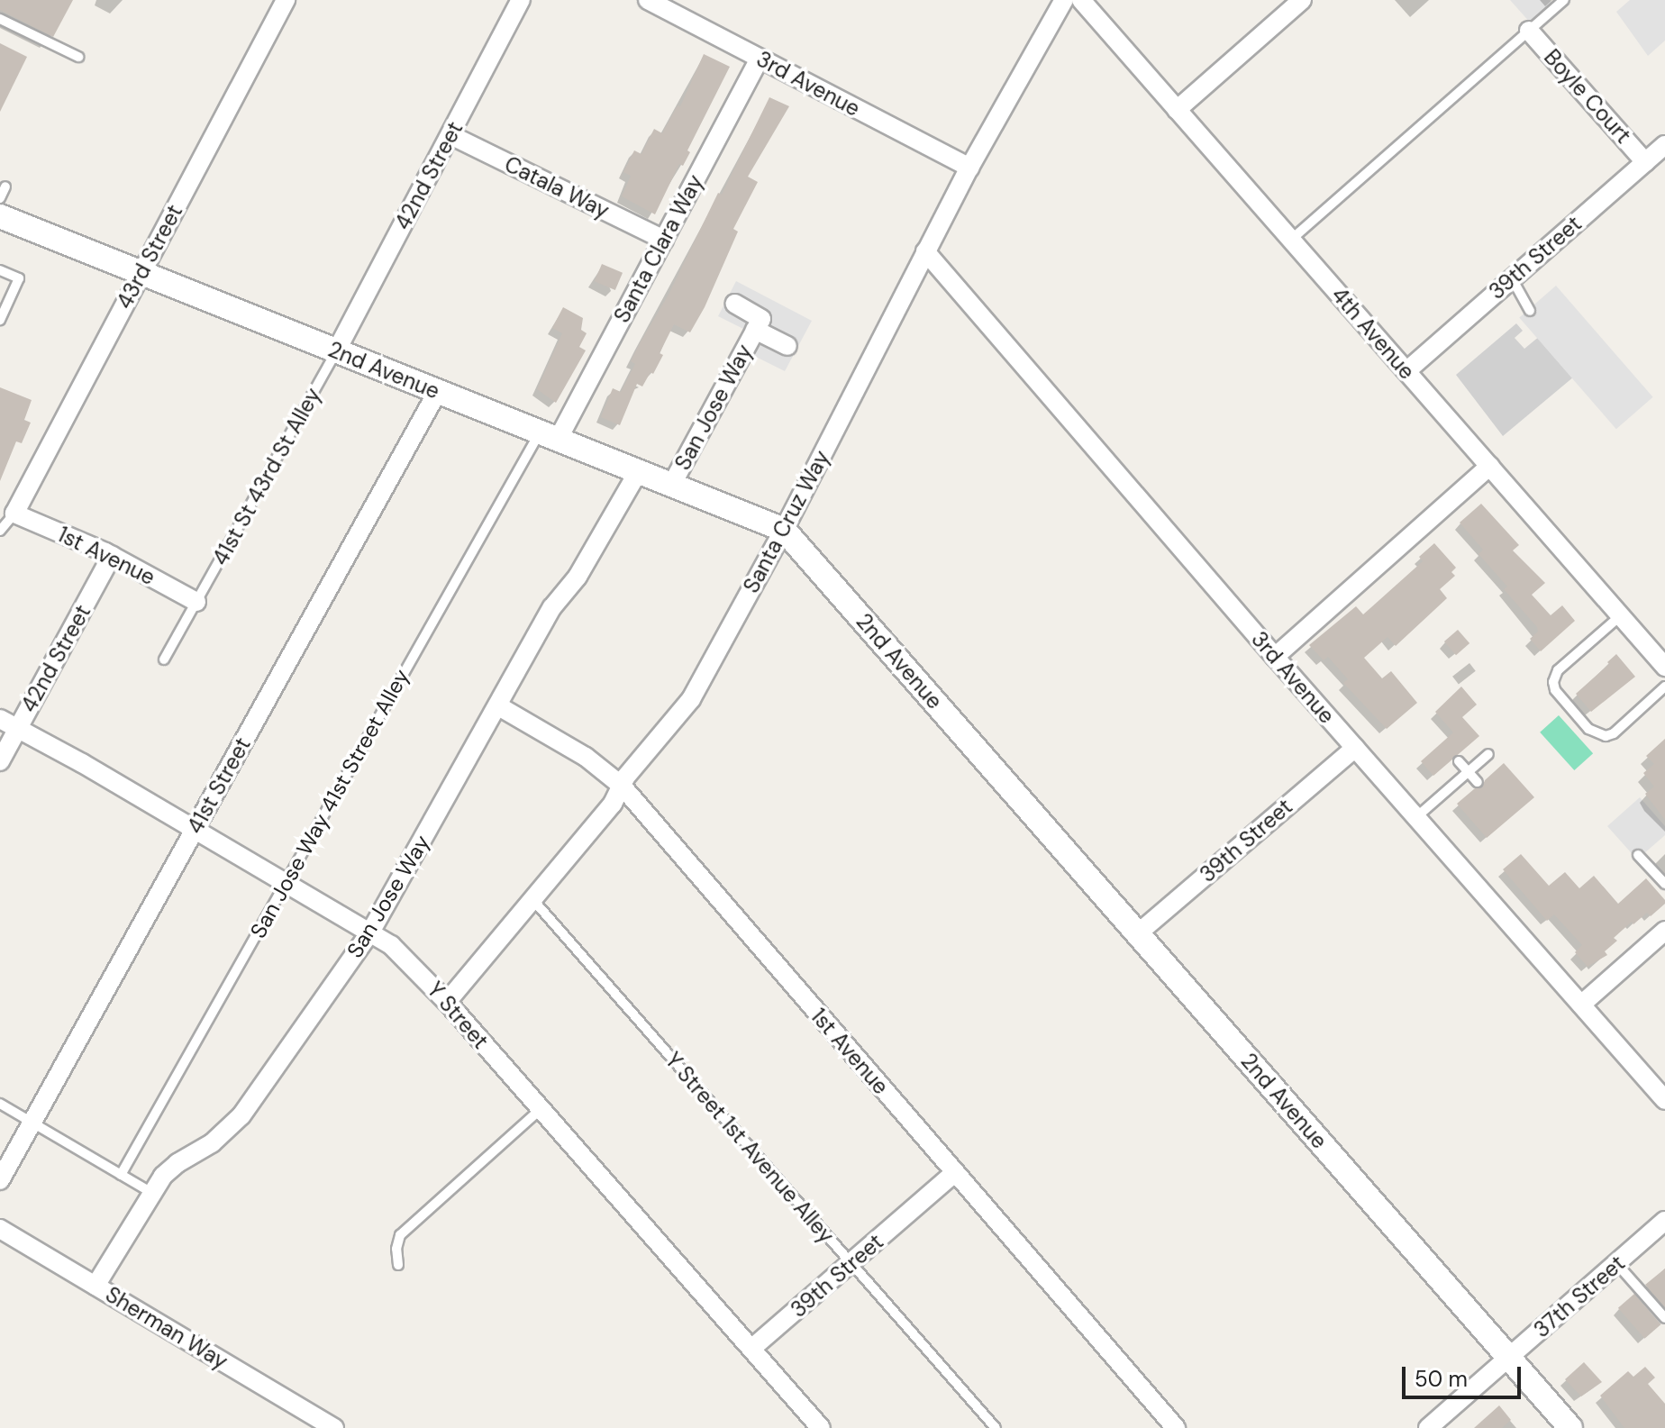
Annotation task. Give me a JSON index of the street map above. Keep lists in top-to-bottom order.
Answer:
{
  "streets": {
    "street": [
      "3rd Avenue",
      "Boyle Court",
      "42nd Street",
      "Catala Way",
      "Santa Clara Way",
      "43rd Street",
      "39th Street",
      "4th Avenue",
      "2nd Avenue",
      "San Jose Way",
      "Santa Cruz Way",
      "1st Avenue",
      "41st Street",
      "Y Street",
      "37th Street",
      "Sherman Way"
    ],
    "lane": ["41st St 43rd St Alley", "San Jose Way 41st Street Alley", "Y Street 1st Avenue Alley"]
  },
  "crossings": [
    ["3rd Avenue", "Santa Clara Way"],
    ["3rd Avenue", "39th Street"],
    ["3rd Avenue", "Santa Cruz Way"],
    ["Boyle Court", "39th Street"],
    ["42nd Street", "Catala Way"],
    ["42nd Street", "2nd Avenue"],
    ["42nd Street", "41st St 43rd St Alley"],
    ["42nd Street", "1st Avenue"],
    ["42nd Street", "Y Street"],
    ["Catala Way", "Santa Clara Way"],
    ["Santa Clara Way", "2nd Avenue"],
    ["Santa Clara Way", "San Jose Way 41st Street Alley"],
    ["43rd Street", "2nd Avenue"],
    ["43rd Street", "1st Avenue"],
    ["39th Street", "4th Avenue"],
    ["39th Street", "2nd Avenue"],
    ["39th Street", "1st Avenue"],
    ["39th Street", "Y Street"],
    ["39th Street", "Y Street 1st Avenue Alley"],
    ["2nd Avenue", "San Jose Way"],
    ["2nd Avenue", "41st St 43rd St Alley"],
    ["2nd Avenue", "Santa Cruz Way"],
    ["2nd Avenue", "41st Street"],
    ["2nd Avenue", "San Jose Way 41st Street Alley"],
    ["2nd Avenue", "37th Street"],
    ["San Jose Way", "1st Avenue"],
    ["San Jose Way", "Y Street"],
    ["San Jose Way", "Sherman Way"],
    ["41st St 43rd St Alley", "1st Avenue"],
    ["Santa Cruz Way", "1st Avenue"],
    ["Santa Cruz Way", "Y Street"],
    ["Santa Cruz Way", "Y Street 1st Avenue Alley"],
    ["41st Street", "Y Street"],
    ["San Jose Way 41st Street Alley", "Y Street"]
  ],
  "scale_bar": "50 m"
}
